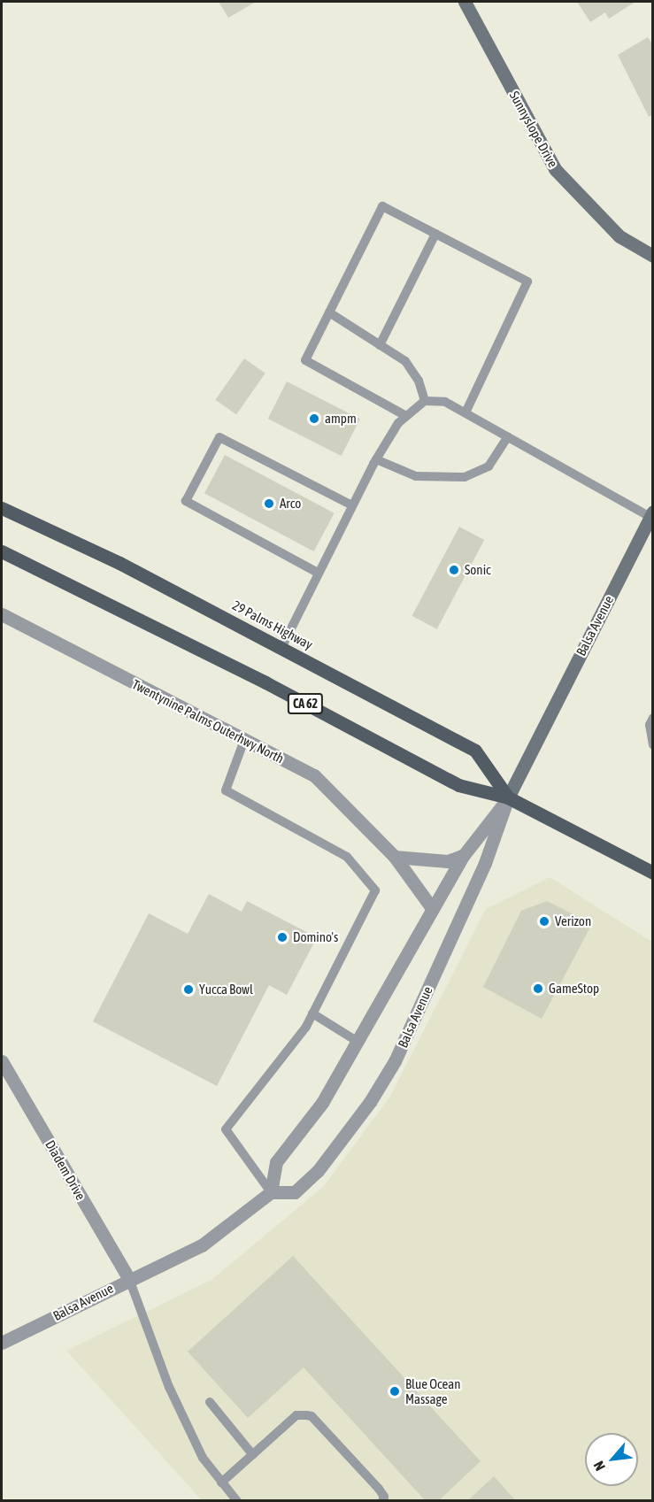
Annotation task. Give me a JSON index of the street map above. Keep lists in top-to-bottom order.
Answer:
{
  "streets": {
    "main road": ["29 Palms Highway", "CA 62"],
    "street": [
      "Sunnyslope Drive",
      "Balsa Avenue",
      "Twentynine Palms Outerhwy North",
      "Diadem Drive"
    ]
  },
  "crossings": [
    ["29 Palms Highway", "Balsa Avenue"],
    ["Balsa Avenue", "Twentynine Palms Outerhwy North"],
    ["Balsa Avenue", "Diadem Drive"]
  ],
  "places": [
    "ampm",
    "Arco",
    "Sonic",
    "Verizon",
    "Domino's",
    "GameStop",
    "Yucca Bowl",
    "Blue Ocean Massage"
  ],
  "north": "bottom left"
}
